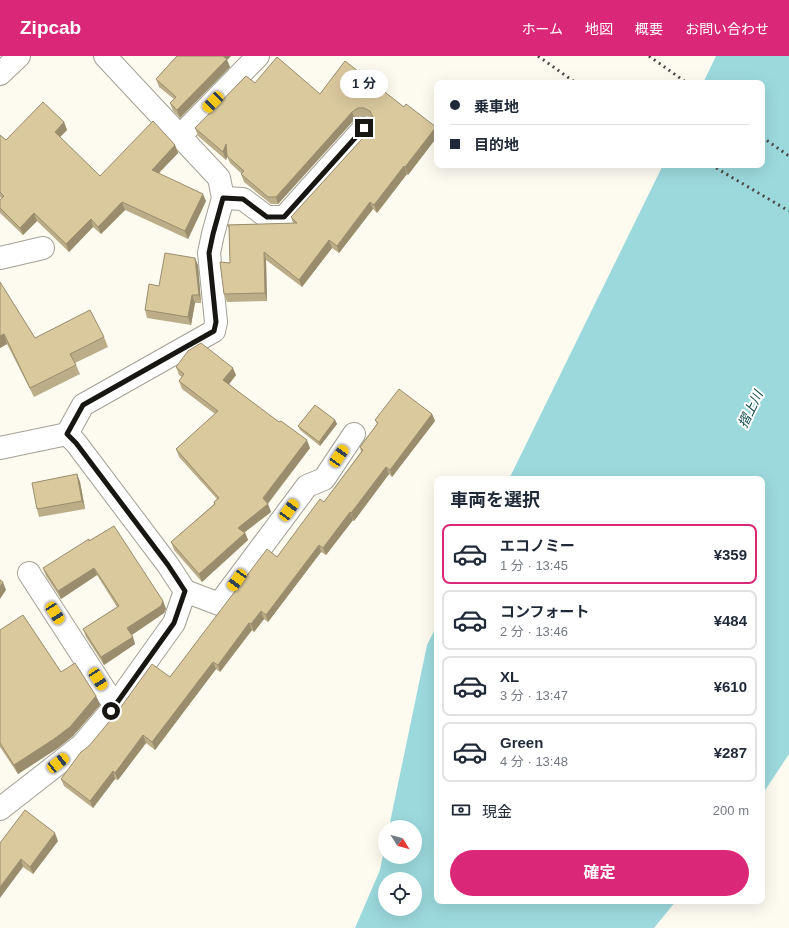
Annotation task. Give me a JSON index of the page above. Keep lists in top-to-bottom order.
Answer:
{
  "water": ["摺上川"],
  "north": "bottom right",
  "page": {
    "header": "Zipcab",
    "nav": [
      "ホーム",
      "地図",
      "概要",
      "お問い合わせ"
    ],
    "bubble": "1 分",
    "banner": ["乗車地", "目的地"],
    "heading": "車両を選択",
    "list": [
      {
        "name": "エコノミー",
        "note": "1 分 · 13:45",
        "value": "¥359"
      },
      {
        "name": "コンフォート",
        "note": "2 分 · 13:46",
        "value": "¥484"
      },
      {
        "name": "XL",
        "note": "3 分 · 13:47",
        "value": "¥610"
      },
      {
        "name": "Green",
        "note": "4 分 · 13:48",
        "value": "¥287"
      }
    ],
    "pay": ["現金", "200 m"],
    "buttons": "確定"
  }
}
